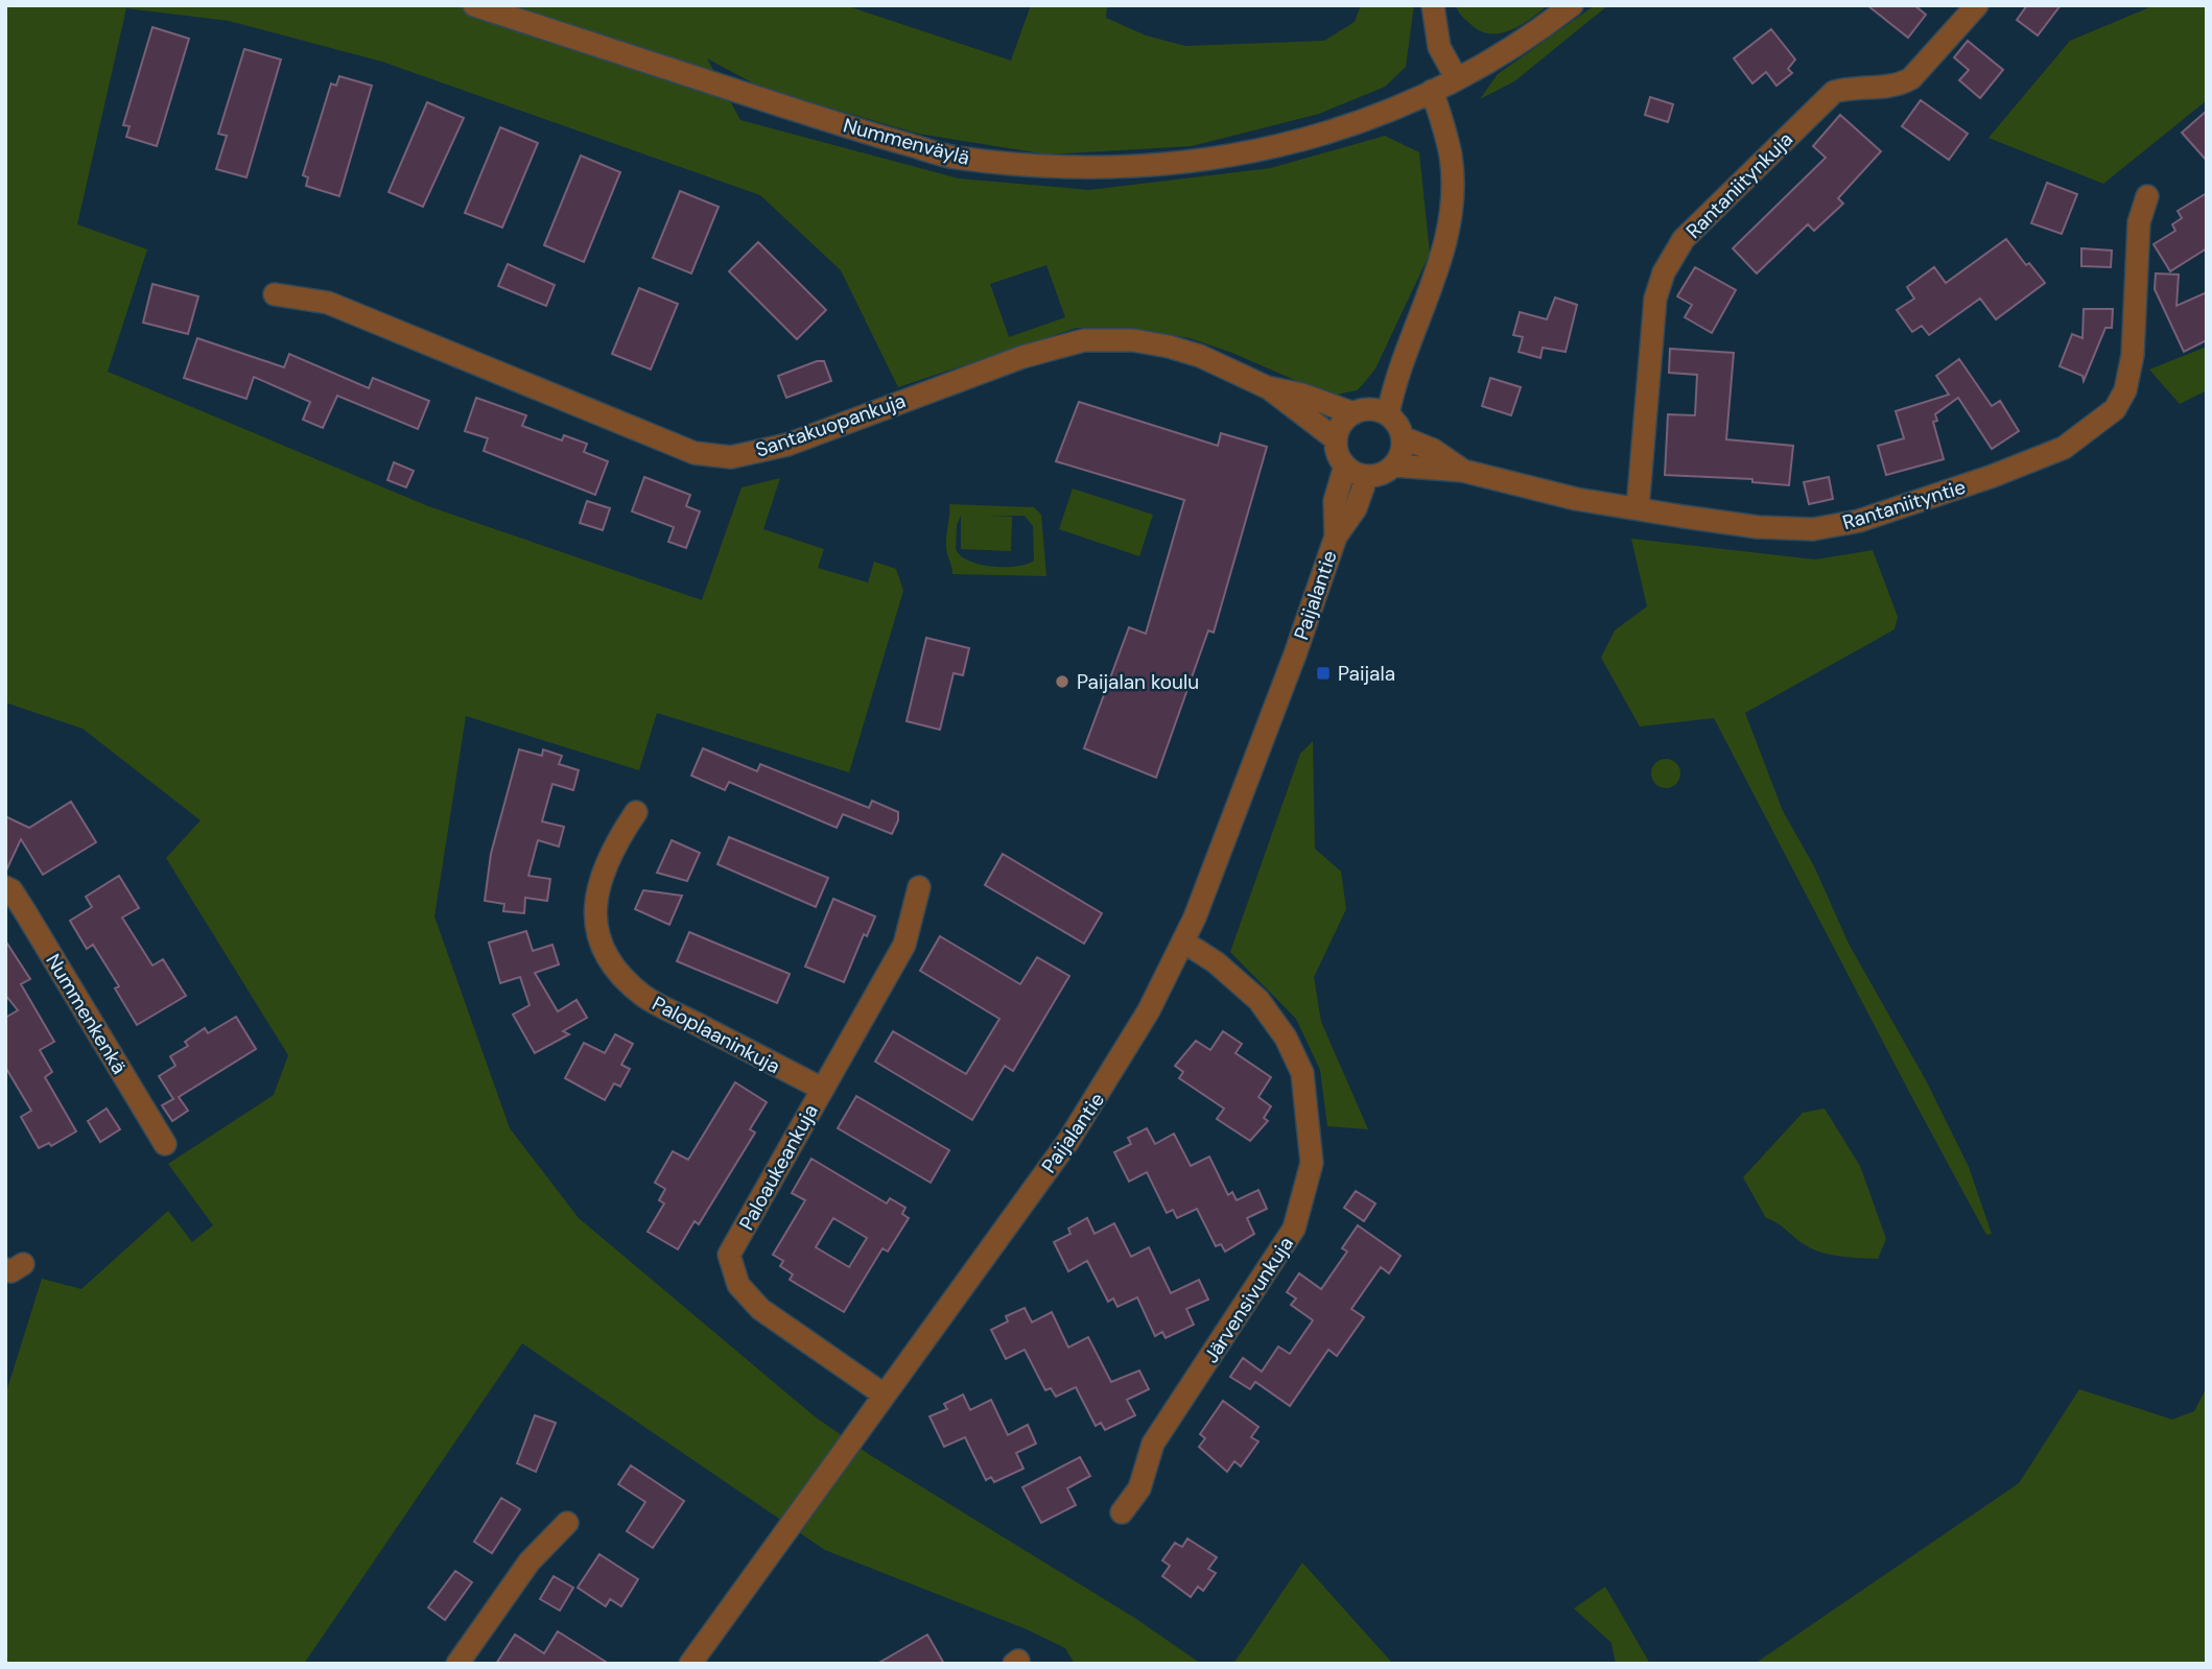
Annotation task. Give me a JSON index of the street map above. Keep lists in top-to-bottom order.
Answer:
{
  "streets": {
    "street": [
      "Nummenväylä",
      "Rantaniitynkuja",
      "Santakuopankuja",
      "Rantaniityntie",
      "Paijalantie",
      "Nummenkenkä",
      "Paloplaaninkuja",
      "Paloaukeankuja",
      "Järvensivunkuja"
    ]
  },
  "crossings": [
    ["Rantaniitynkuja", "Rantaniityntie"],
    ["Santakuopankuja", "Rantaniityntie"],
    ["Santakuopankuja", "Paijalantie"],
    ["Rantaniityntie", "Paijalantie"],
    ["Paijalantie", "Paloaukeankuja"],
    ["Paijalantie", "Järvensivunkuja"],
    ["Paloplaaninkuja", "Paloaukeankuja"]
  ],
  "places": {
    "transit": ["Paijala"],
    "other": ["Paijalan koulu"]
  }
}
